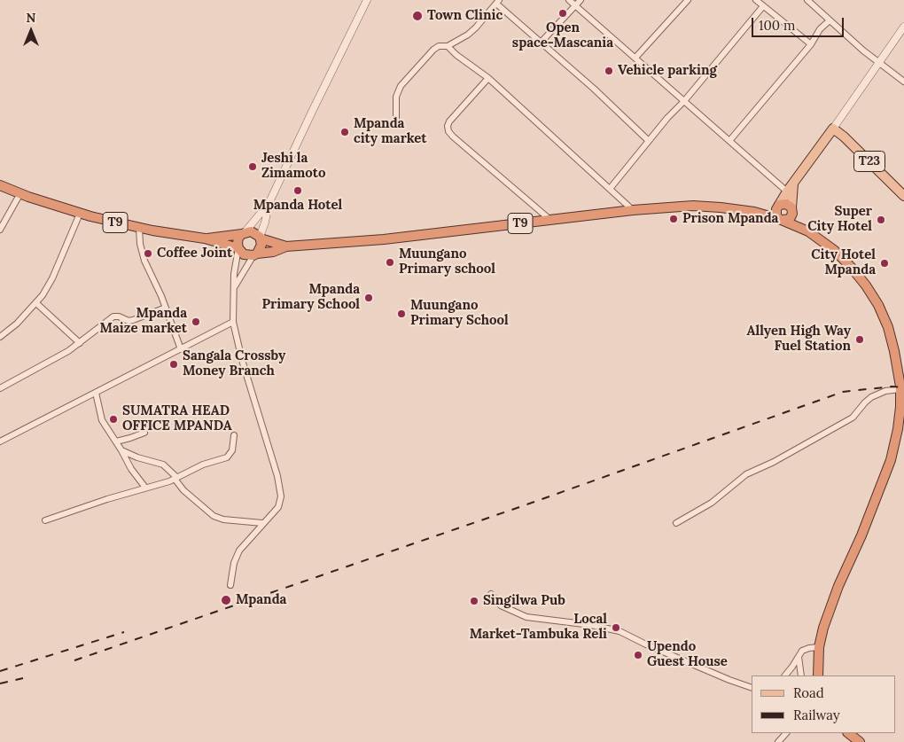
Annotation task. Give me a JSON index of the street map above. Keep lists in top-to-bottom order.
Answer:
{
  "streets": {
    "highway": ["T9"],
    "main road": ["T23"]
  },
  "places": [
    "Open space-Mascania",
    "Town Clinic",
    "Vehicle parking",
    "Mpanda city market",
    "Jeshi la Zimamoto",
    "Mpanda Hotel",
    "Prison Mpanda",
    "Super City Hotel",
    "Coffee Joint",
    "Muungano Primary school",
    "City Hotel Mpanda",
    "Mpanda Primary School",
    "Muungano Primary School",
    "Mpanda Maize market",
    "Allyen High Way Fuel Station",
    "Sangala Crossby Money Branch",
    "SUMATRA HEAD OFFICE MPANDA",
    "Mpanda",
    "Singilwa Pub",
    "Local Market-Tambuka Reli",
    "Upendo Guest House"
  ],
  "legend": ["Road", "Railway"],
  "scale_bar": "100 m",
  "north": "top"
}
